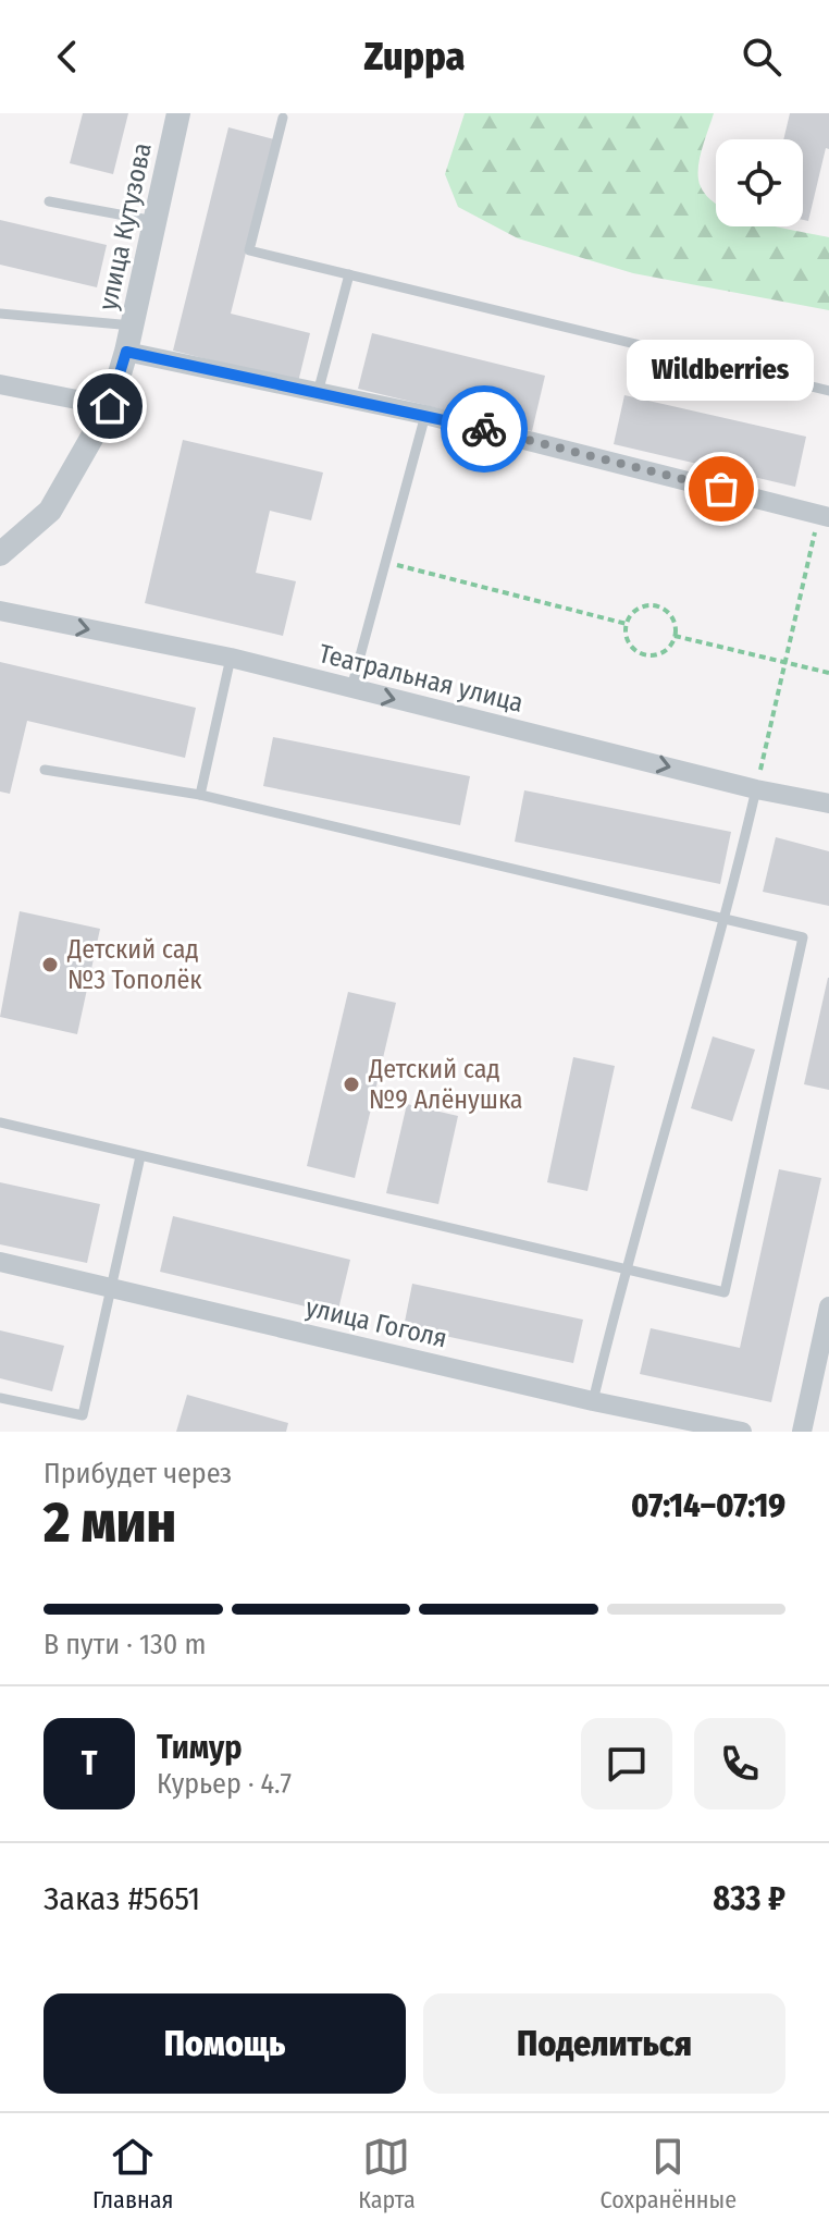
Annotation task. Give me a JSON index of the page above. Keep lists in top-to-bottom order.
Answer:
{
  "streets": {
    "street": ["улица Кутузова", "Театральная улица", "улица Гоголя"]
  },
  "one_way": ["Театральная улица"],
  "places": ["Wildberries", "Детский сад №3 Тополёк", "Детский сад №9 Алёнушка"],
  "page": {
    "header": "Zuppa",
    "bubble": "Wildberries",
    "heading": ["2 мин", "Прибудет через", "07:14–07:19"],
    "panel": [
      "Тимур",
      "Курьер · 4.7",
      "Заказ #5651",
      "833 ₽"
    ],
    "bar": "В пути · 130 m",
    "round": "Т",
    "buttons": ["Помощь", "Поделиться"],
    "tabs": ["Главная", "Карта", "Сохранённые"]
  }
}
